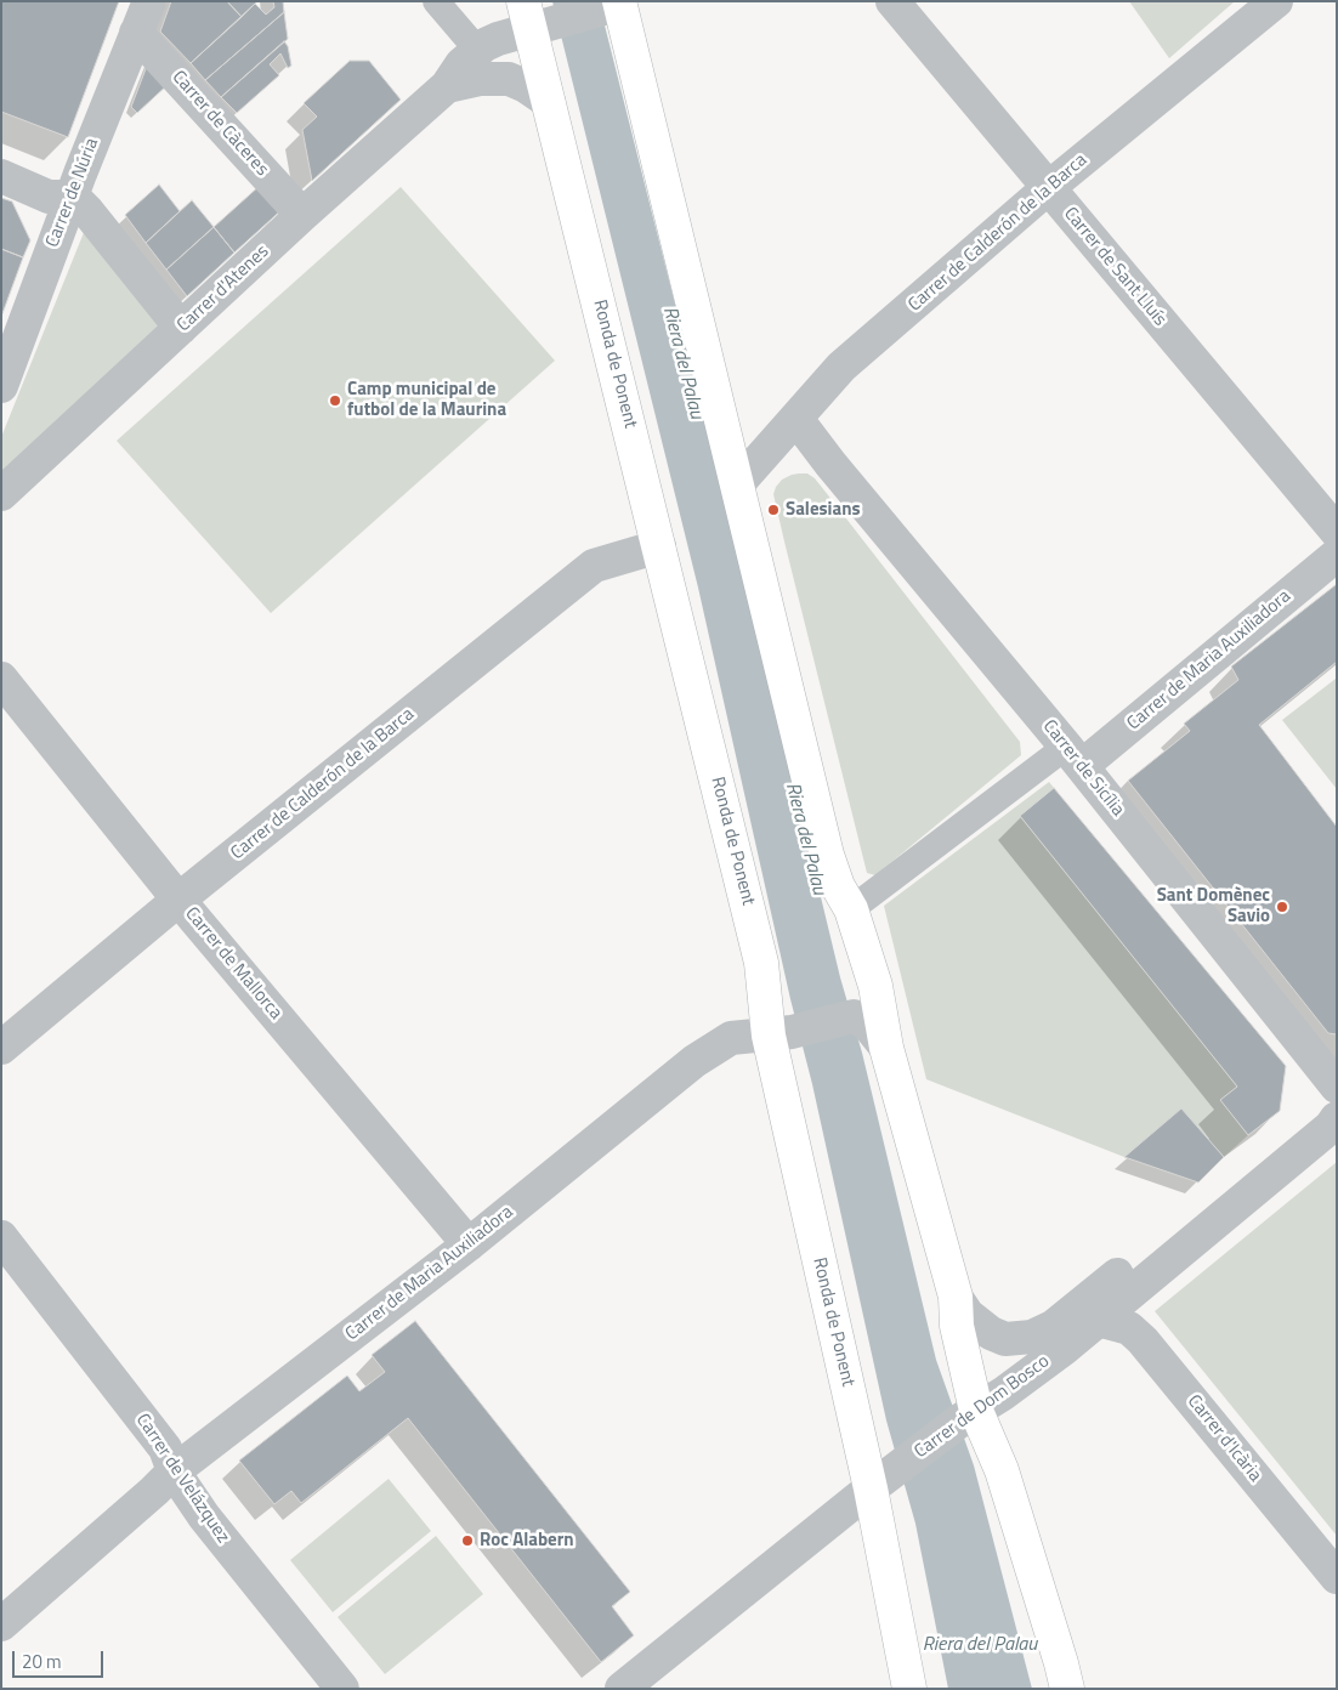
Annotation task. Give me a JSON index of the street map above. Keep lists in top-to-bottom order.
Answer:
{
  "streets": {
    "main road": ["Ronda de Ponent"],
    "street": [
      "Carrer de Càceres",
      "Carrer de Núria",
      "Carrer de Calderón de la Barca",
      "Carrer de Sant Lluís",
      "Carrer d'Atenes",
      "Carrer de Maria Auxiliadora",
      "Carrer de Sicília",
      "Carrer de Mallorca",
      "Carrer de Dom Bosco",
      "Carrer d'Icària",
      "Carrer de Velázquez"
    ]
  },
  "crossings": [
    ["Carrer de Càceres", "Carrer de Núria"],
    ["Carrer de Càceres", "Carrer d'Atenes"],
    ["Carrer de Calderón de la Barca", "Carrer de Sant Lluís"],
    ["Carrer de Calderón de la Barca", "Ronda de Ponent"],
    ["Carrer de Calderón de la Barca", "Carrer de Sicília"],
    ["Carrer de Calderón de la Barca", "Carrer de Mallorca"],
    ["Carrer d'Atenes", "Ronda de Ponent"],
    ["Ronda de Ponent", "Carrer de Maria Auxiliadora"],
    ["Ronda de Ponent", "Carrer de Dom Bosco"],
    ["Carrer de Maria Auxiliadora", "Carrer de Sicília"],
    ["Carrer de Maria Auxiliadora", "Carrer de Mallorca"],
    ["Carrer de Maria Auxiliadora", "Carrer de Velázquez"],
    ["Carrer de Dom Bosco", "Carrer d'Icària"]
  ],
  "water": ["Riera del Palau"],
  "places": [
    "Camp municipal de futbol de la Maurina",
    "Salesians",
    "Sant Domènec Savio",
    "Roc Alabern"
  ],
  "scale_bar": "20 m"
}
